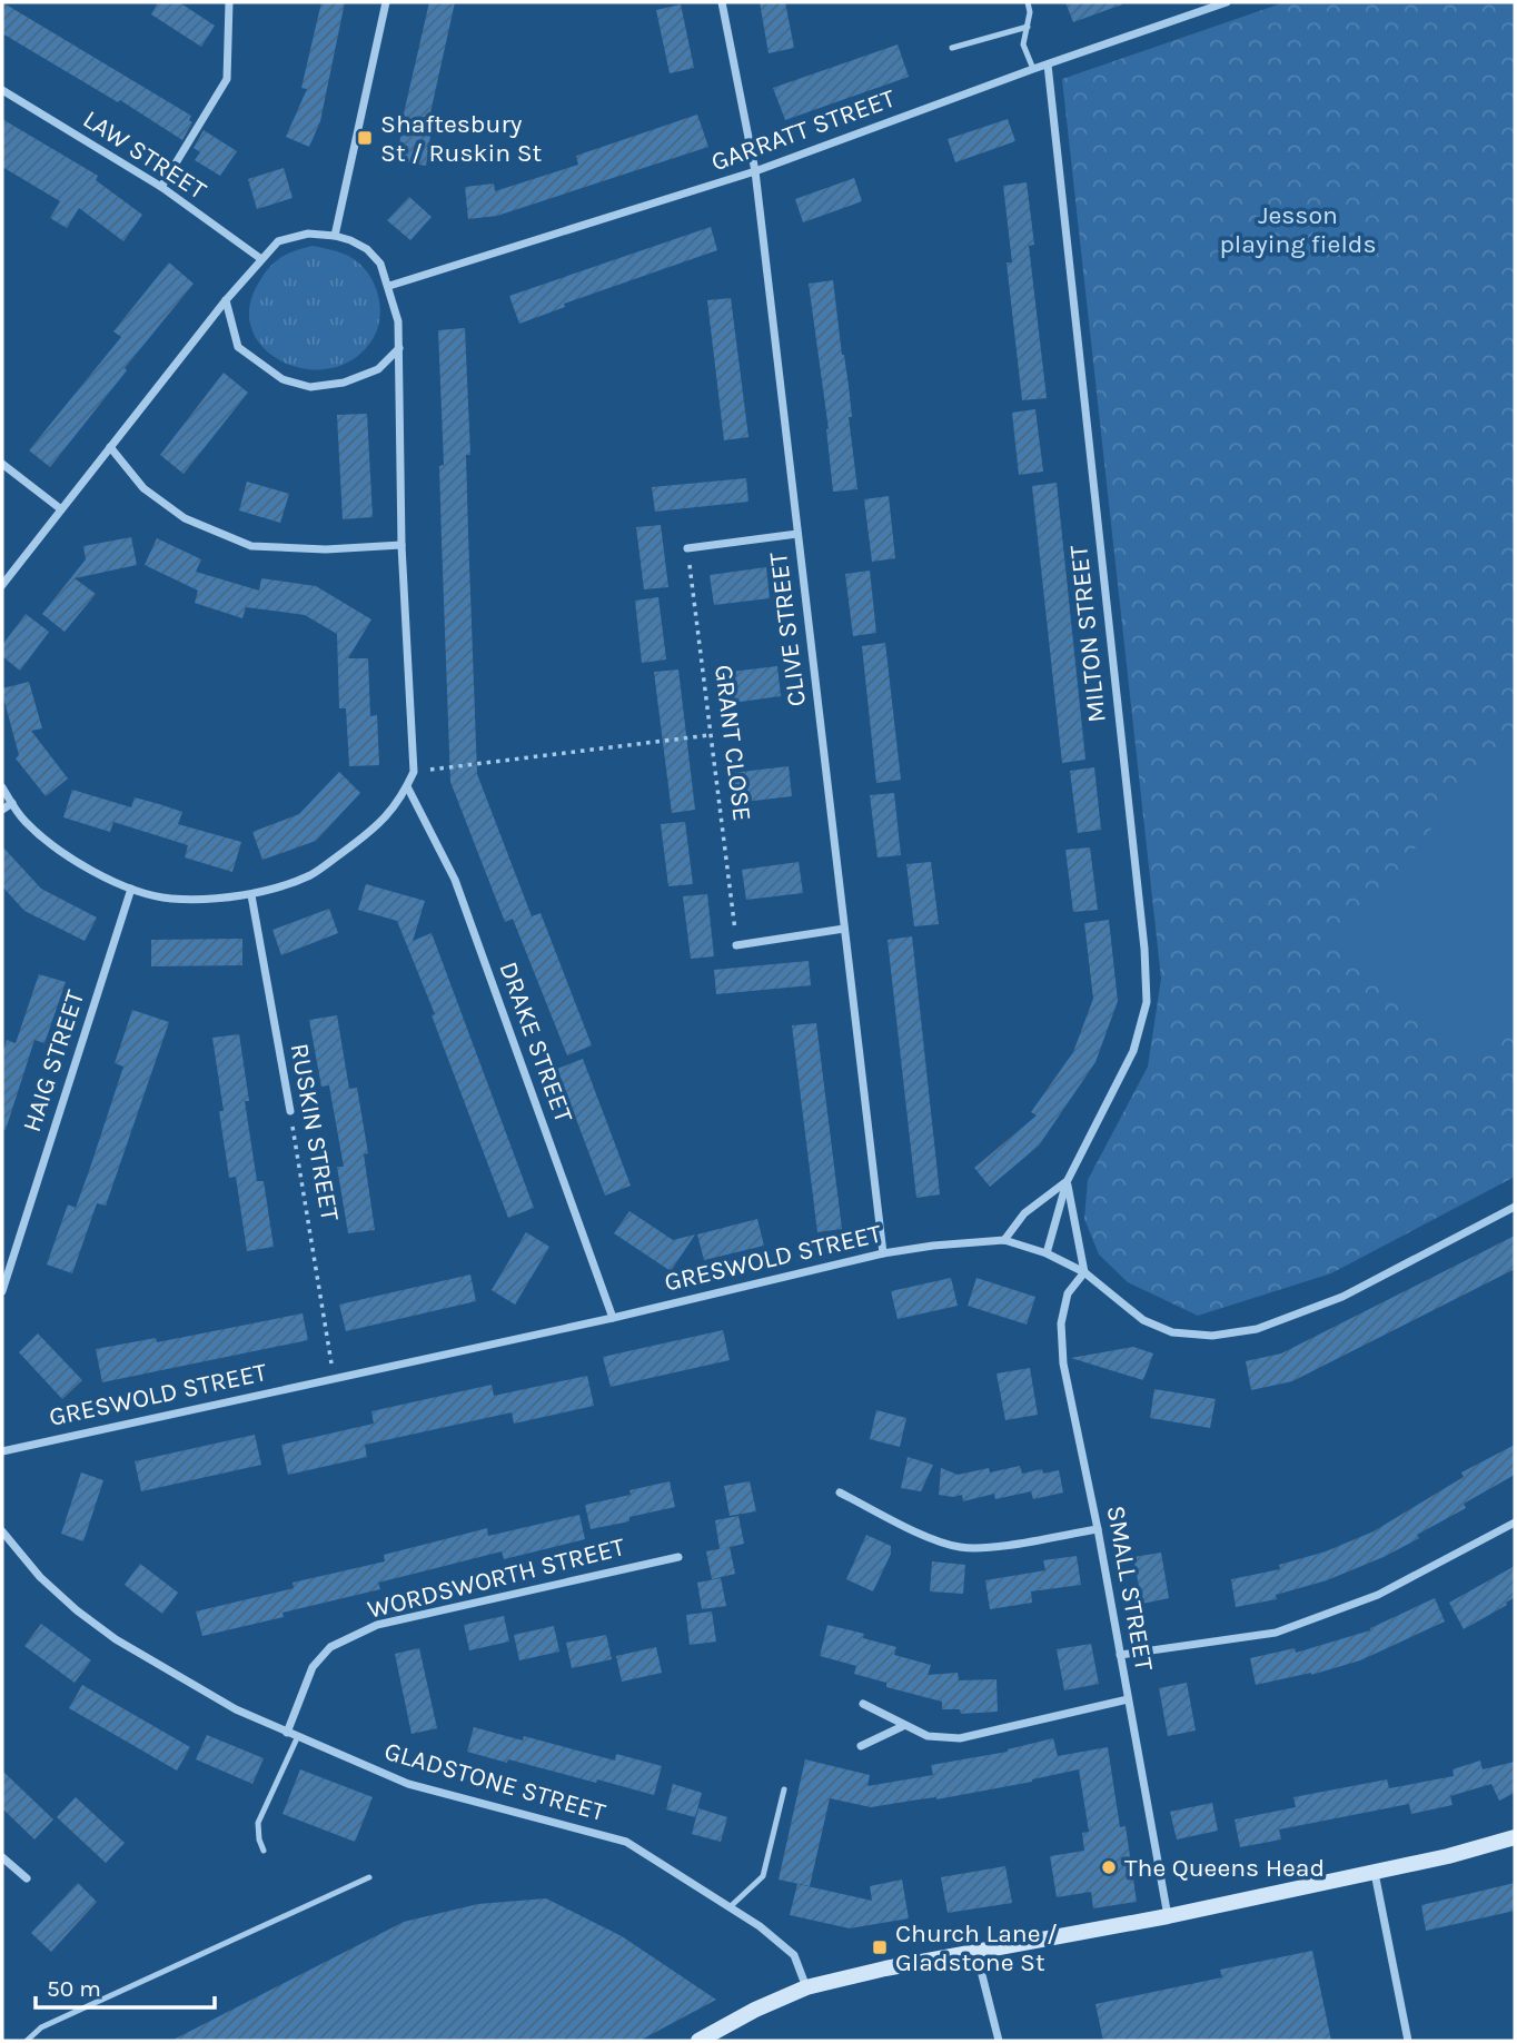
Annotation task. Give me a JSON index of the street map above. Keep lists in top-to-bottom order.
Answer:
{
  "streets": {
    "street": [
      "GARRATT STREET",
      "LAW STREET",
      "CLIVE STREET",
      "MILTON STREET",
      "DRAKE STREET",
      "HAIG STREET",
      "RUSKIN STREET",
      "GRESWOLD STREET",
      "WORDSWORTH STREET",
      "SMALL STREET",
      "GLADSTONE STREET"
    ],
    "path": ["GRANT CLOSE"]
  },
  "crossings": [
    ["GARRATT STREET", "LAW STREET"],
    ["GARRATT STREET", "CLIVE STREET"],
    ["GARRATT STREET", "MILTON STREET"],
    ["CLIVE STREET", "GRESWOLD STREET"],
    ["MILTON STREET", "GRESWOLD STREET"],
    ["DRAKE STREET", "GRESWOLD STREET"],
    ["RUSKIN STREET", "GRESWOLD STREET"],
    ["GRESWOLD STREET", "SMALL STREET"],
    ["WORDSWORTH STREET", "GLADSTONE STREET"]
  ],
  "parks": ["Jesson playing fields"],
  "places": {
    "transit": ["Shaftesbury St / Ruskin St", "Church Lane / Gladstone St"],
    "other": ["The Queens Head"]
  },
  "scale_bar": "50 m"
}
